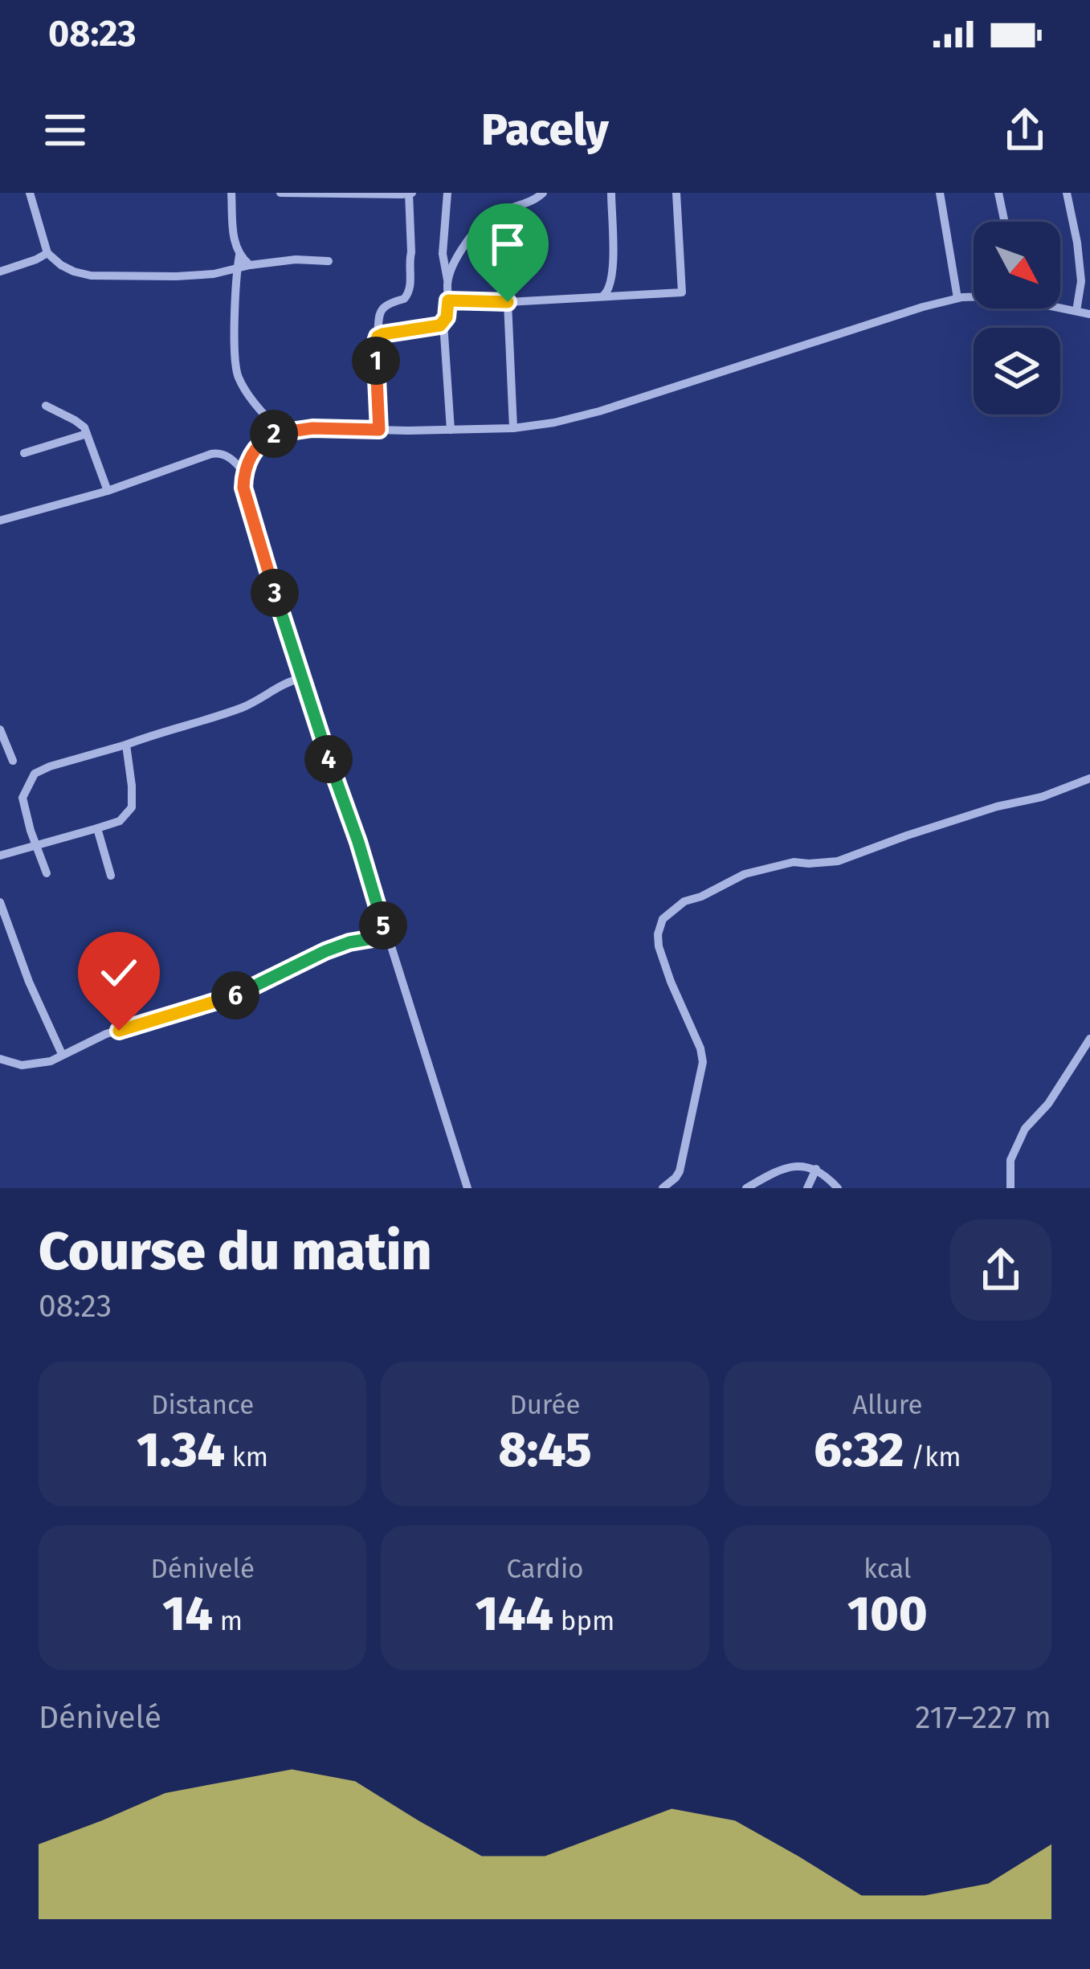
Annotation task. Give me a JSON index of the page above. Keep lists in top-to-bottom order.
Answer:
{
  "north": "bottom right",
  "page": {
    "status": "08:23",
    "header": "Pacely",
    "pins": [
      "1",
      "2",
      "3",
      "4",
      "5",
      "6"
    ],
    "heading": ["Course du matin", "08:23"],
    "stats": [
      ["Distance", "1.34 km"],
      ["Durée", "8:45"],
      ["Allure", "6:32 /km"],
      ["Dénivelé", "14 m"],
      ["Cardio", "144 bpm"],
      ["kcal", "100"]
    ],
    "chart": ["Dénivelé", "217–227 m"]
  }
}
